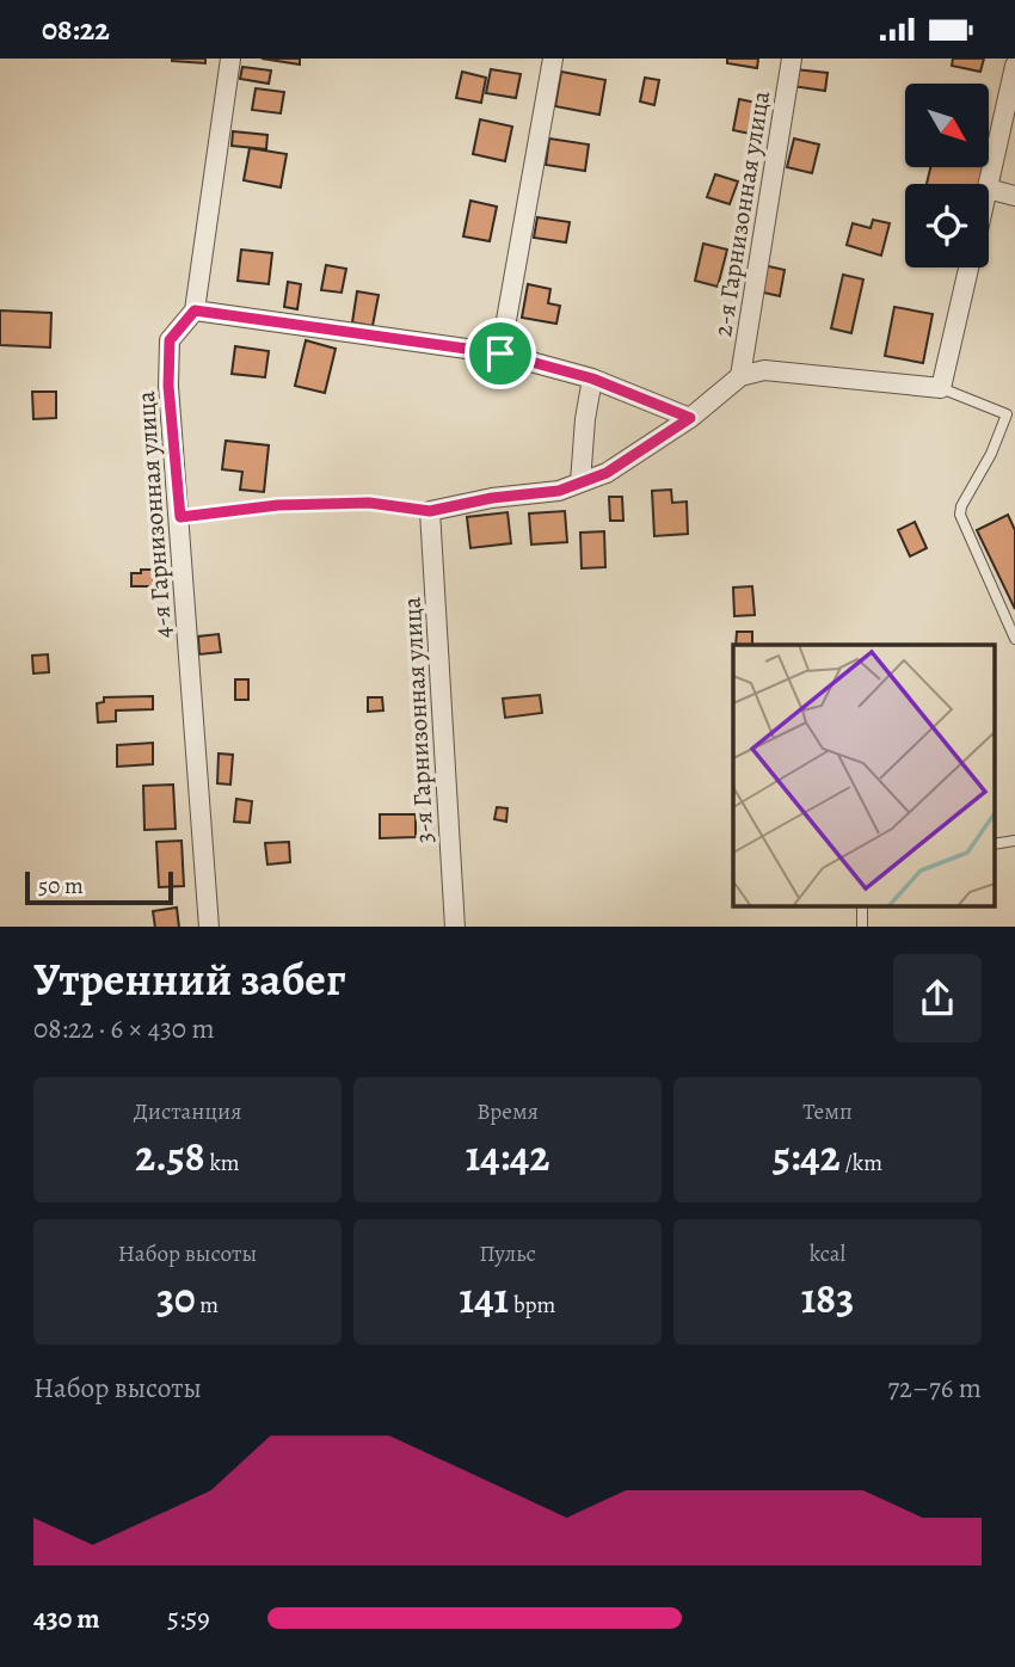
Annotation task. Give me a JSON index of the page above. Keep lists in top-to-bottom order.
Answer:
{
  "streets": {
    "street": ["2-я Гарнизонная улица", "4-я Гарнизонная улица", "3-я Гарнизонная улица"]
  },
  "scale_bar": "50 m",
  "north": "bottom right",
  "page": {
    "status": "08:22",
    "scale": "50 m",
    "heading": ["Утренний забег", "08:22 · 6 × 430 m"],
    "stats": [
      ["Дистанция", "2.58 km"],
      ["Время", "14:42"],
      ["Темп", "5:42 /km"],
      ["Набор высоты", "30 m"],
      ["Пульс", "141 bpm"],
      ["kcal", "183"]
    ],
    "chart": ["Набор высоты", "72–76 m"],
    "list": [
      {
        "name": "430 m",
        "note": "5:59"
      }
    ]
  }
}
